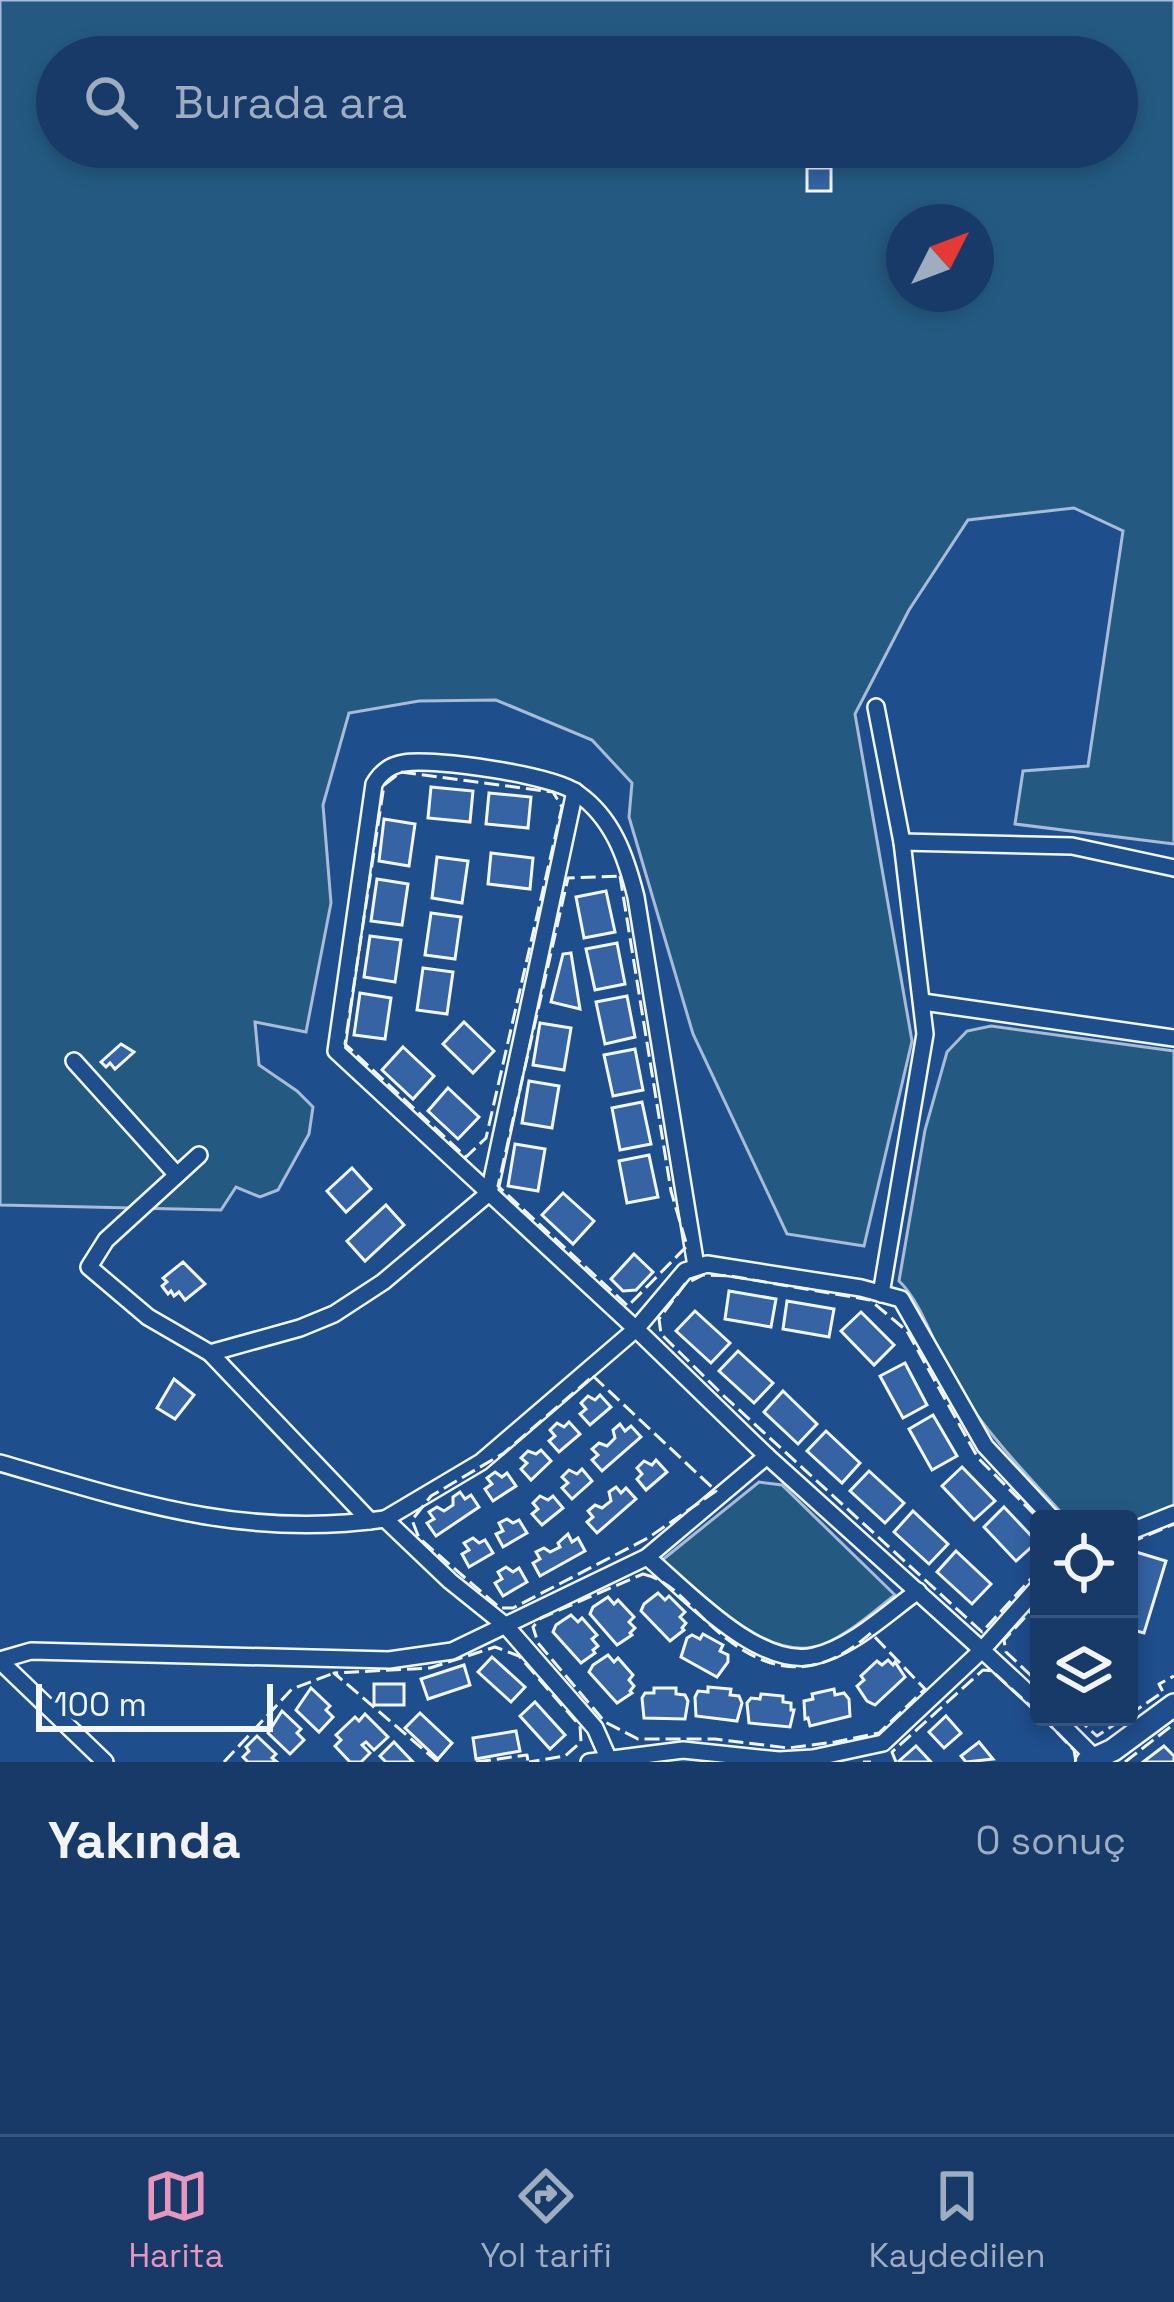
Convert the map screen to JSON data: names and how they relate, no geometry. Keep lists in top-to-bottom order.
{
  "scale_bar": "100 m",
  "north": "top right",
  "page": {
    "search": "Burada ara",
    "scale": "100 m",
    "heading": ["Yakında", "0 sonuç"],
    "nav": ["Harita", "Yol tarifi", "Kaydedilen"]
  }
}
